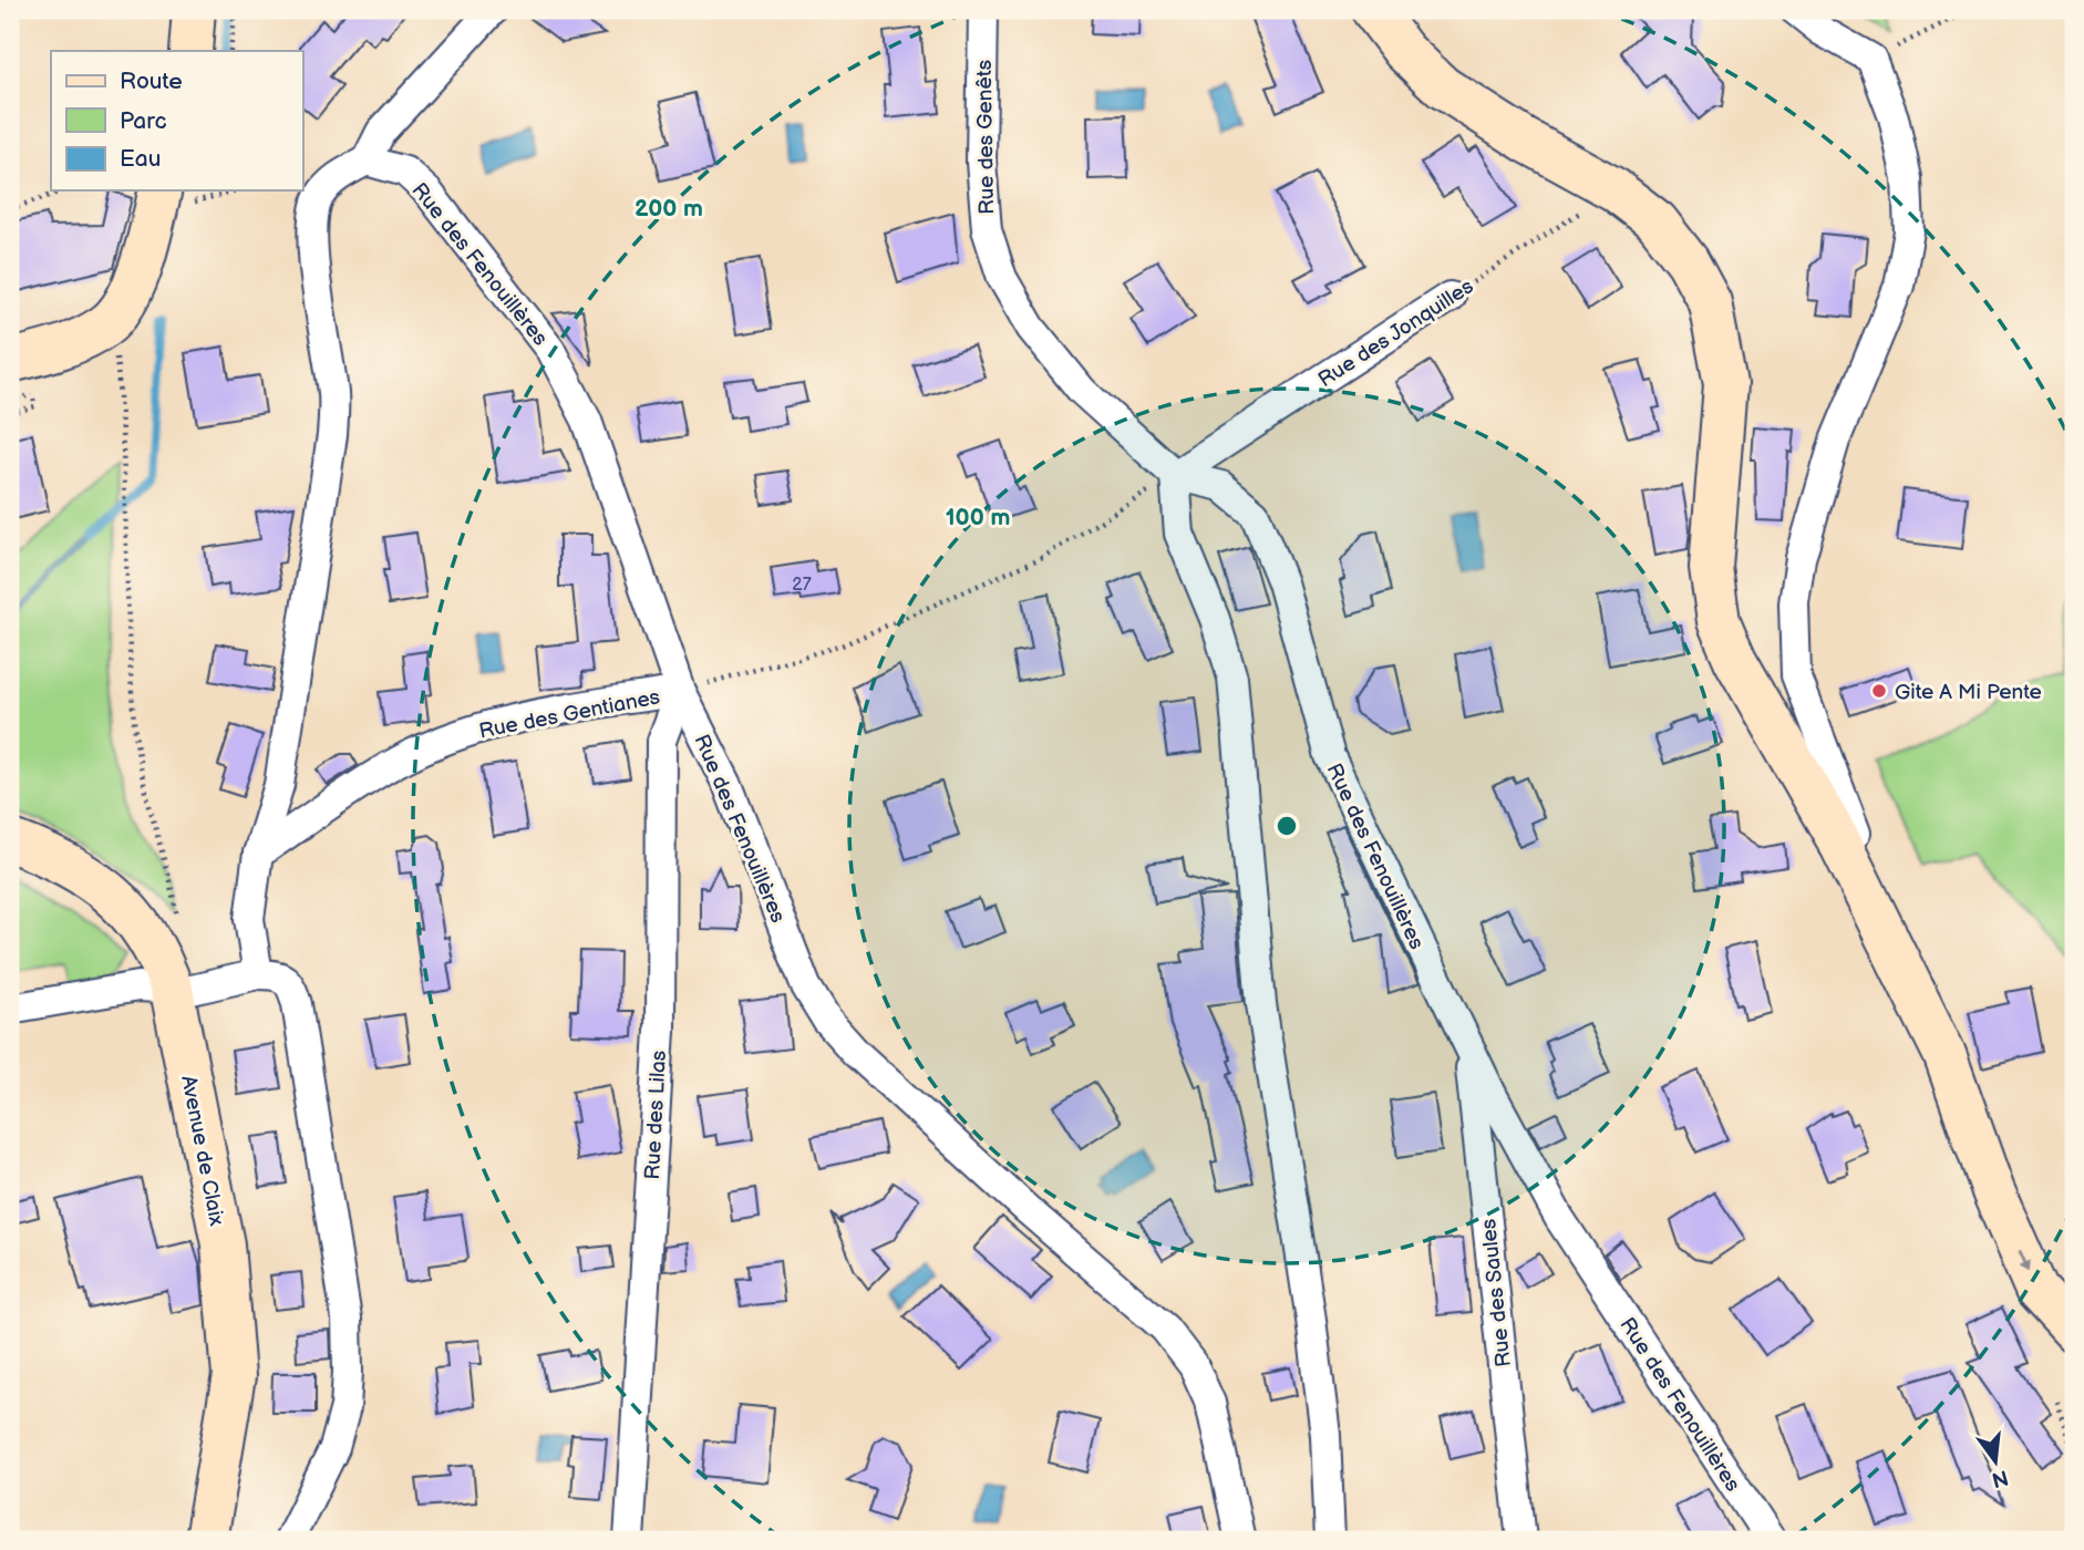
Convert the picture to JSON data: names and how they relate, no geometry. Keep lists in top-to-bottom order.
{
  "streets": {
    "street": [
      "Rue des Genêts",
      "Rue des Fenouillères",
      "Rue des Jonquilles",
      "Rue des Gentianes",
      "Rue des Lilas",
      "Avenue de Claix",
      "Rue des Saules"
    ]
  },
  "crossings": [
    ["Rue des Genêts", "Rue des Fenouillères"],
    ["Rue des Genêts", "Rue des Jonquilles"],
    ["Rue des Fenouillères", "Rue des Jonquilles"],
    ["Rue des Fenouillères", "Rue des Gentianes"],
    ["Rue des Fenouillères", "Rue des Lilas"],
    ["Rue des Fenouillères", "Rue des Saules"],
    ["Rue des Gentianes", "Rue des Lilas"]
  ],
  "places": ["Gite A Mi Pente"],
  "house_numbers": ["27"],
  "legend": ["Route", "Parc", "Eau"],
  "north": "bottom",
  "rings": ["200 m", "100 m"]
}
